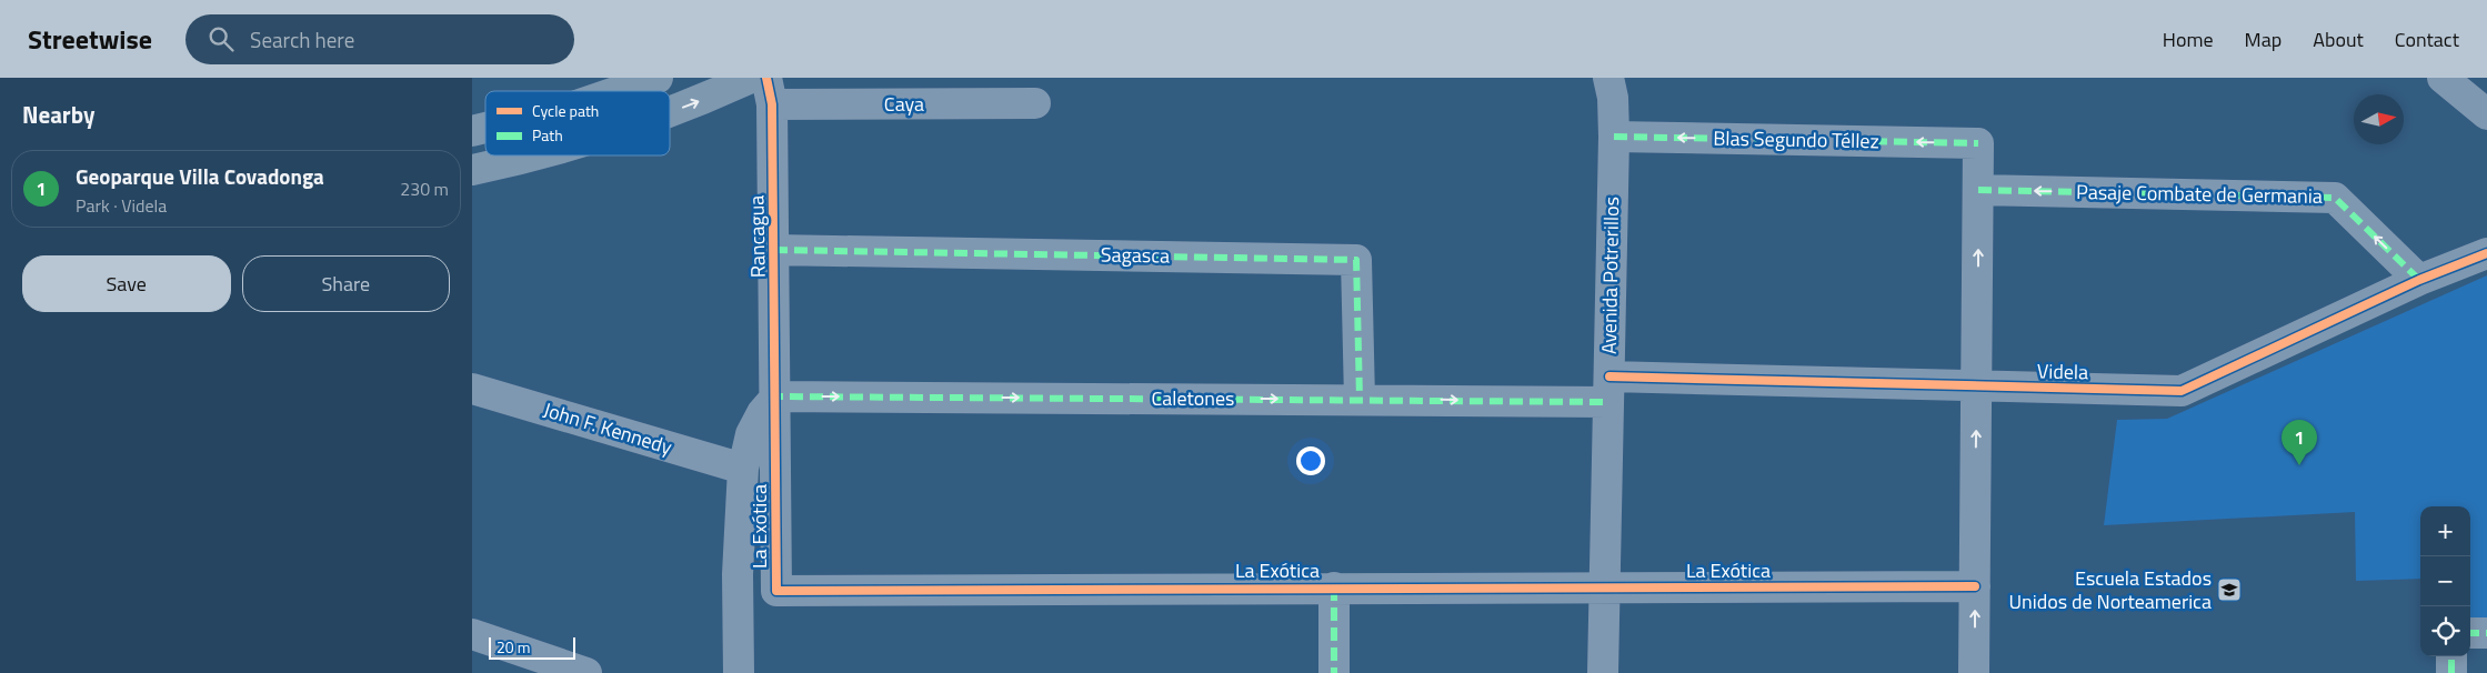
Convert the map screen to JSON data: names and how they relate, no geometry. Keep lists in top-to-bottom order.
{
  "streets": {
    "street": [
      "Caya",
      "Blas Segundo Téllez",
      "Pasaje Combate de Germania",
      "Rancagua",
      "Sagasca",
      "Avenida Potrerillos",
      "Videla",
      "Caletones",
      "John F. Kennedy",
      "La Exótica"
    ]
  },
  "crossings": [
    ["Caya", "Rancagua"],
    ["Blas Segundo Téllez", "Pasaje Combate de Germania"],
    ["Blas Segundo Téllez", "Avenida Potrerillos"],
    ["Pasaje Combate de Germania", "Videla"],
    ["Rancagua", "Sagasca"],
    ["Rancagua", "Caletones"],
    ["Rancagua", "La Exótica"],
    ["Sagasca", "Caletones"],
    ["Avenida Potrerillos", "Videla"],
    ["Avenida Potrerillos", "Caletones"],
    ["Avenida Potrerillos", "La Exótica"],
    ["Videla", "Caletones"],
    ["Caletones", "La Exótica"]
  ],
  "one_way": ["Blas Segundo Téllez", "Pasaje Combate de Germania", "Caletones"],
  "places": {
    "school or university": ["Escuela Estados Unidos de Norteamerica"]
  },
  "legend": ["Cycle path", "Path"],
  "scale_bar": "20 m",
  "north": "right",
  "page": {
    "header": "Streetwise",
    "search": "Search here",
    "nav": [
      "Home",
      "Map",
      "About",
      "Contact"
    ],
    "heading": "Nearby",
    "list": [
      {
        "mark": "1",
        "name": "Geoparque Villa Covadonga",
        "note": "Park · Videla",
        "value": "230 m"
      }
    ],
    "buttons": ["Save", "Share"],
    "pins": "1",
    "map_buttons": ["+", "−"],
    "scale": "20 m"
  }
}
